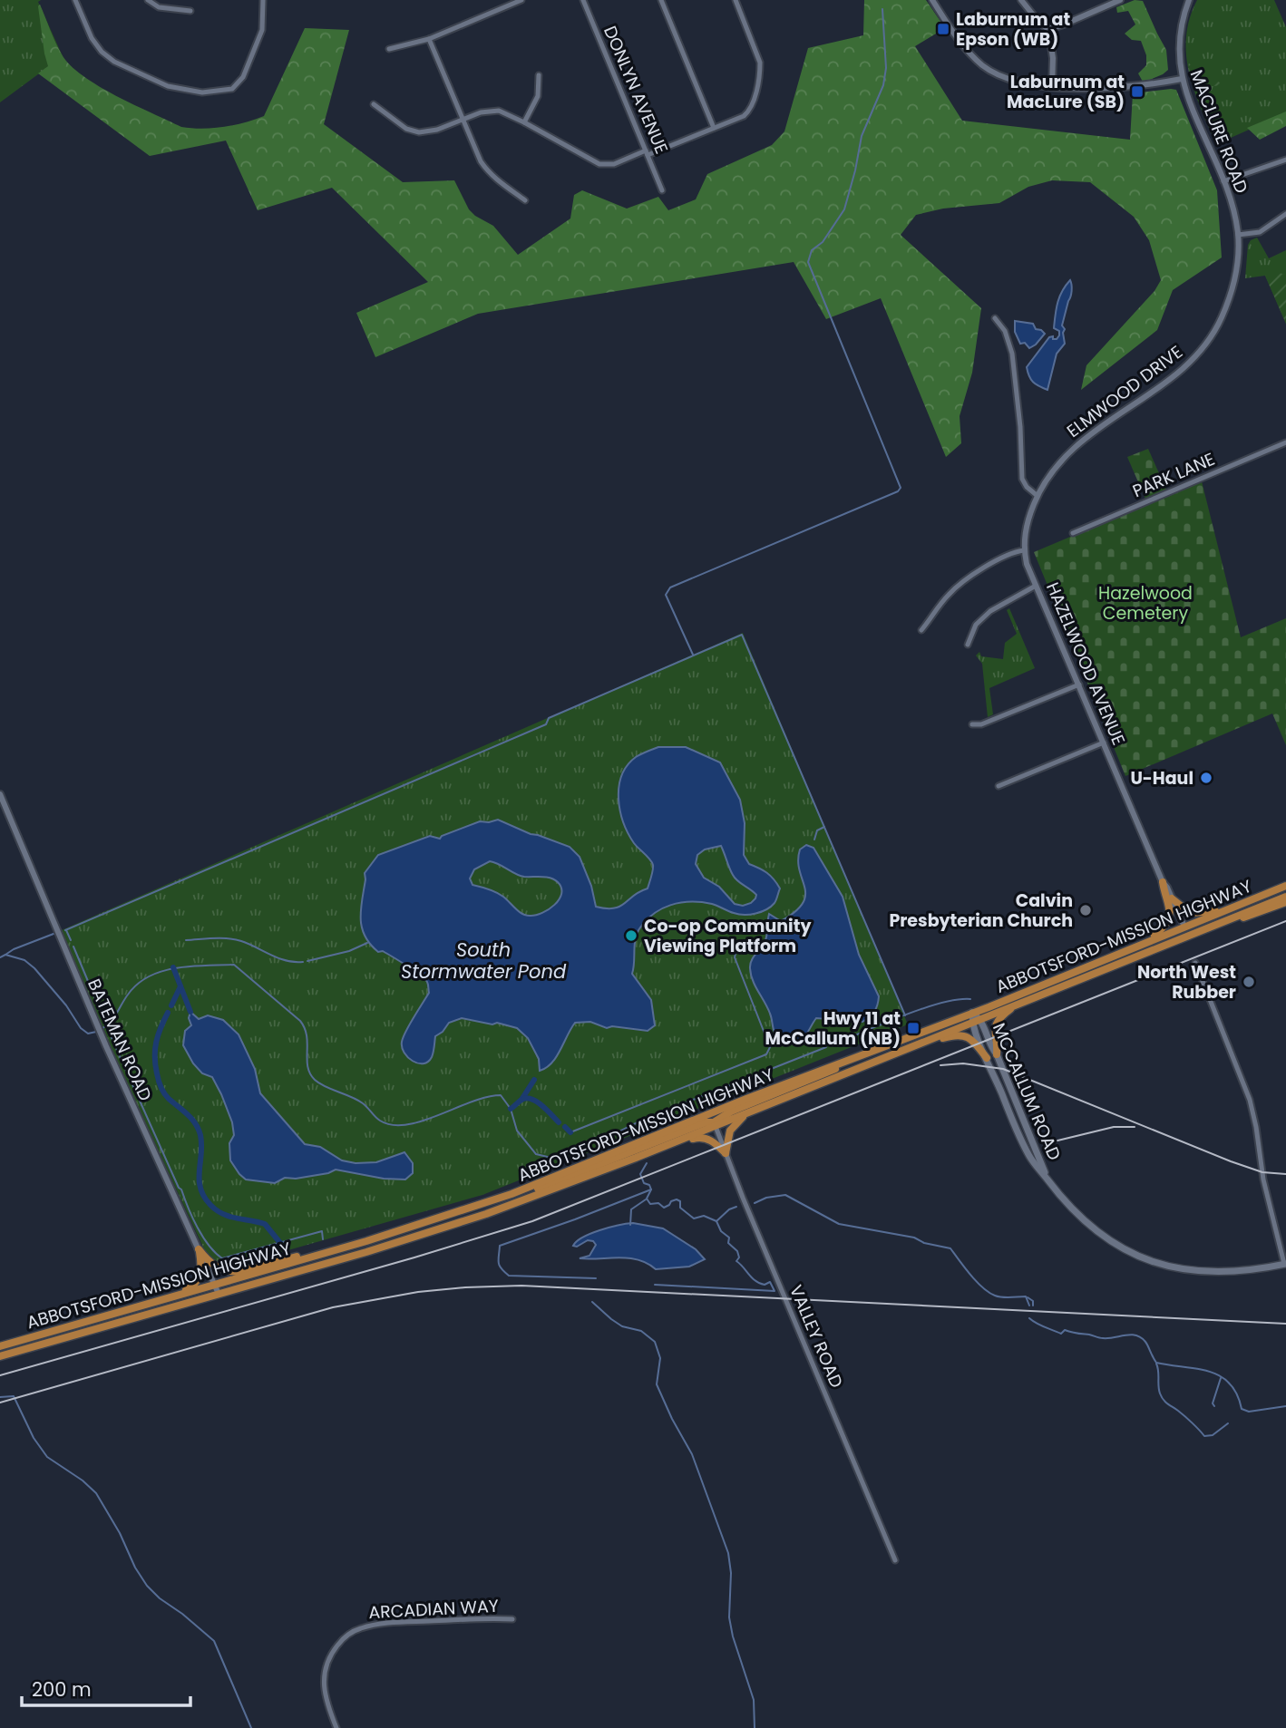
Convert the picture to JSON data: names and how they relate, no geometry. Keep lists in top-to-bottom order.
{
  "streets": {
    "highway": ["ABBOTSFORD-MISSION HIGHWAY"],
    "main road": ["MCCALLUM ROAD"],
    "street": [
      "DONLYN AVENUE",
      "MACLURE ROAD",
      "ELMWOOD DRIVE",
      "PARK LANE",
      "HAZELWOOD AVENUE",
      "BATEMAN ROAD",
      "VALLEY ROAD",
      "ARCADIAN WAY"
    ]
  },
  "crossings": [
    ["MACLURE ROAD", "ELMWOOD DRIVE"],
    ["ELMWOOD DRIVE", "HAZELWOOD AVENUE"],
    ["HAZELWOOD AVENUE", "ABBOTSFORD-MISSION HIGHWAY"],
    ["ABBOTSFORD-MISSION HIGHWAY", "BATEMAN ROAD"],
    ["ABBOTSFORD-MISSION HIGHWAY", "MCCALLUM ROAD"],
    ["ABBOTSFORD-MISSION HIGHWAY", "VALLEY ROAD"]
  ],
  "water": ["South Stormwater Pond"],
  "parks": ["Hazelwood Cemetery"],
  "places": {
    "transit": ["Laburnum at Epson (WB)", "Laburnum at MacLure (SB)", "Hwy 11 at McCallum (NB)"],
    "other": [
      "U-Haul",
      "Calvin Presbyterian Church",
      "Co-op Community Viewing Platform",
      "North West Rubber"
    ]
  },
  "scale_bar": "200 m"
}
